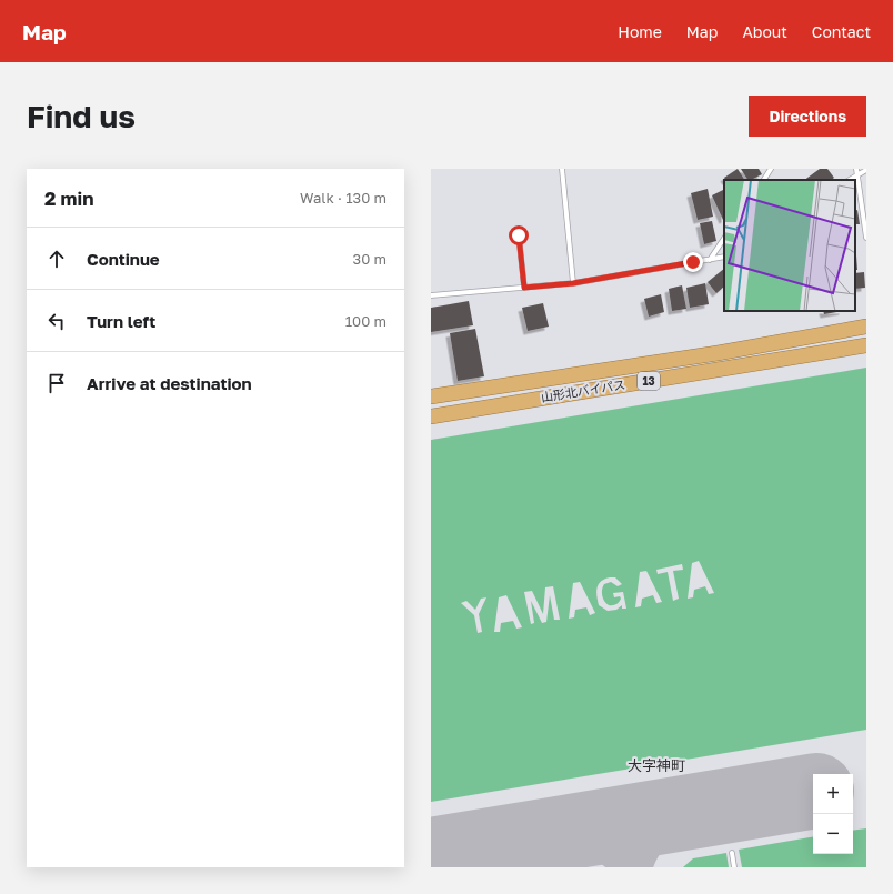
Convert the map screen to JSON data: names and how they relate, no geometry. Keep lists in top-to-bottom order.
{
  "streets": {
    "highway": ["13", "山形北バイパス"]
  },
  "districts": ["大字神町"],
  "page": {
    "header": "Map",
    "nav": [
      "Home",
      "Map",
      "About",
      "Contact"
    ],
    "buttons": "Directions",
    "title": "Find us",
    "heading": ["2 min", "Walk · 130 m"],
    "list": [
      ["Continue", "30 m"],
      ["Turn left", "100 m"],
      "Arrive at destination"
    ],
    "map_buttons": ["+", "−"]
  }
}
